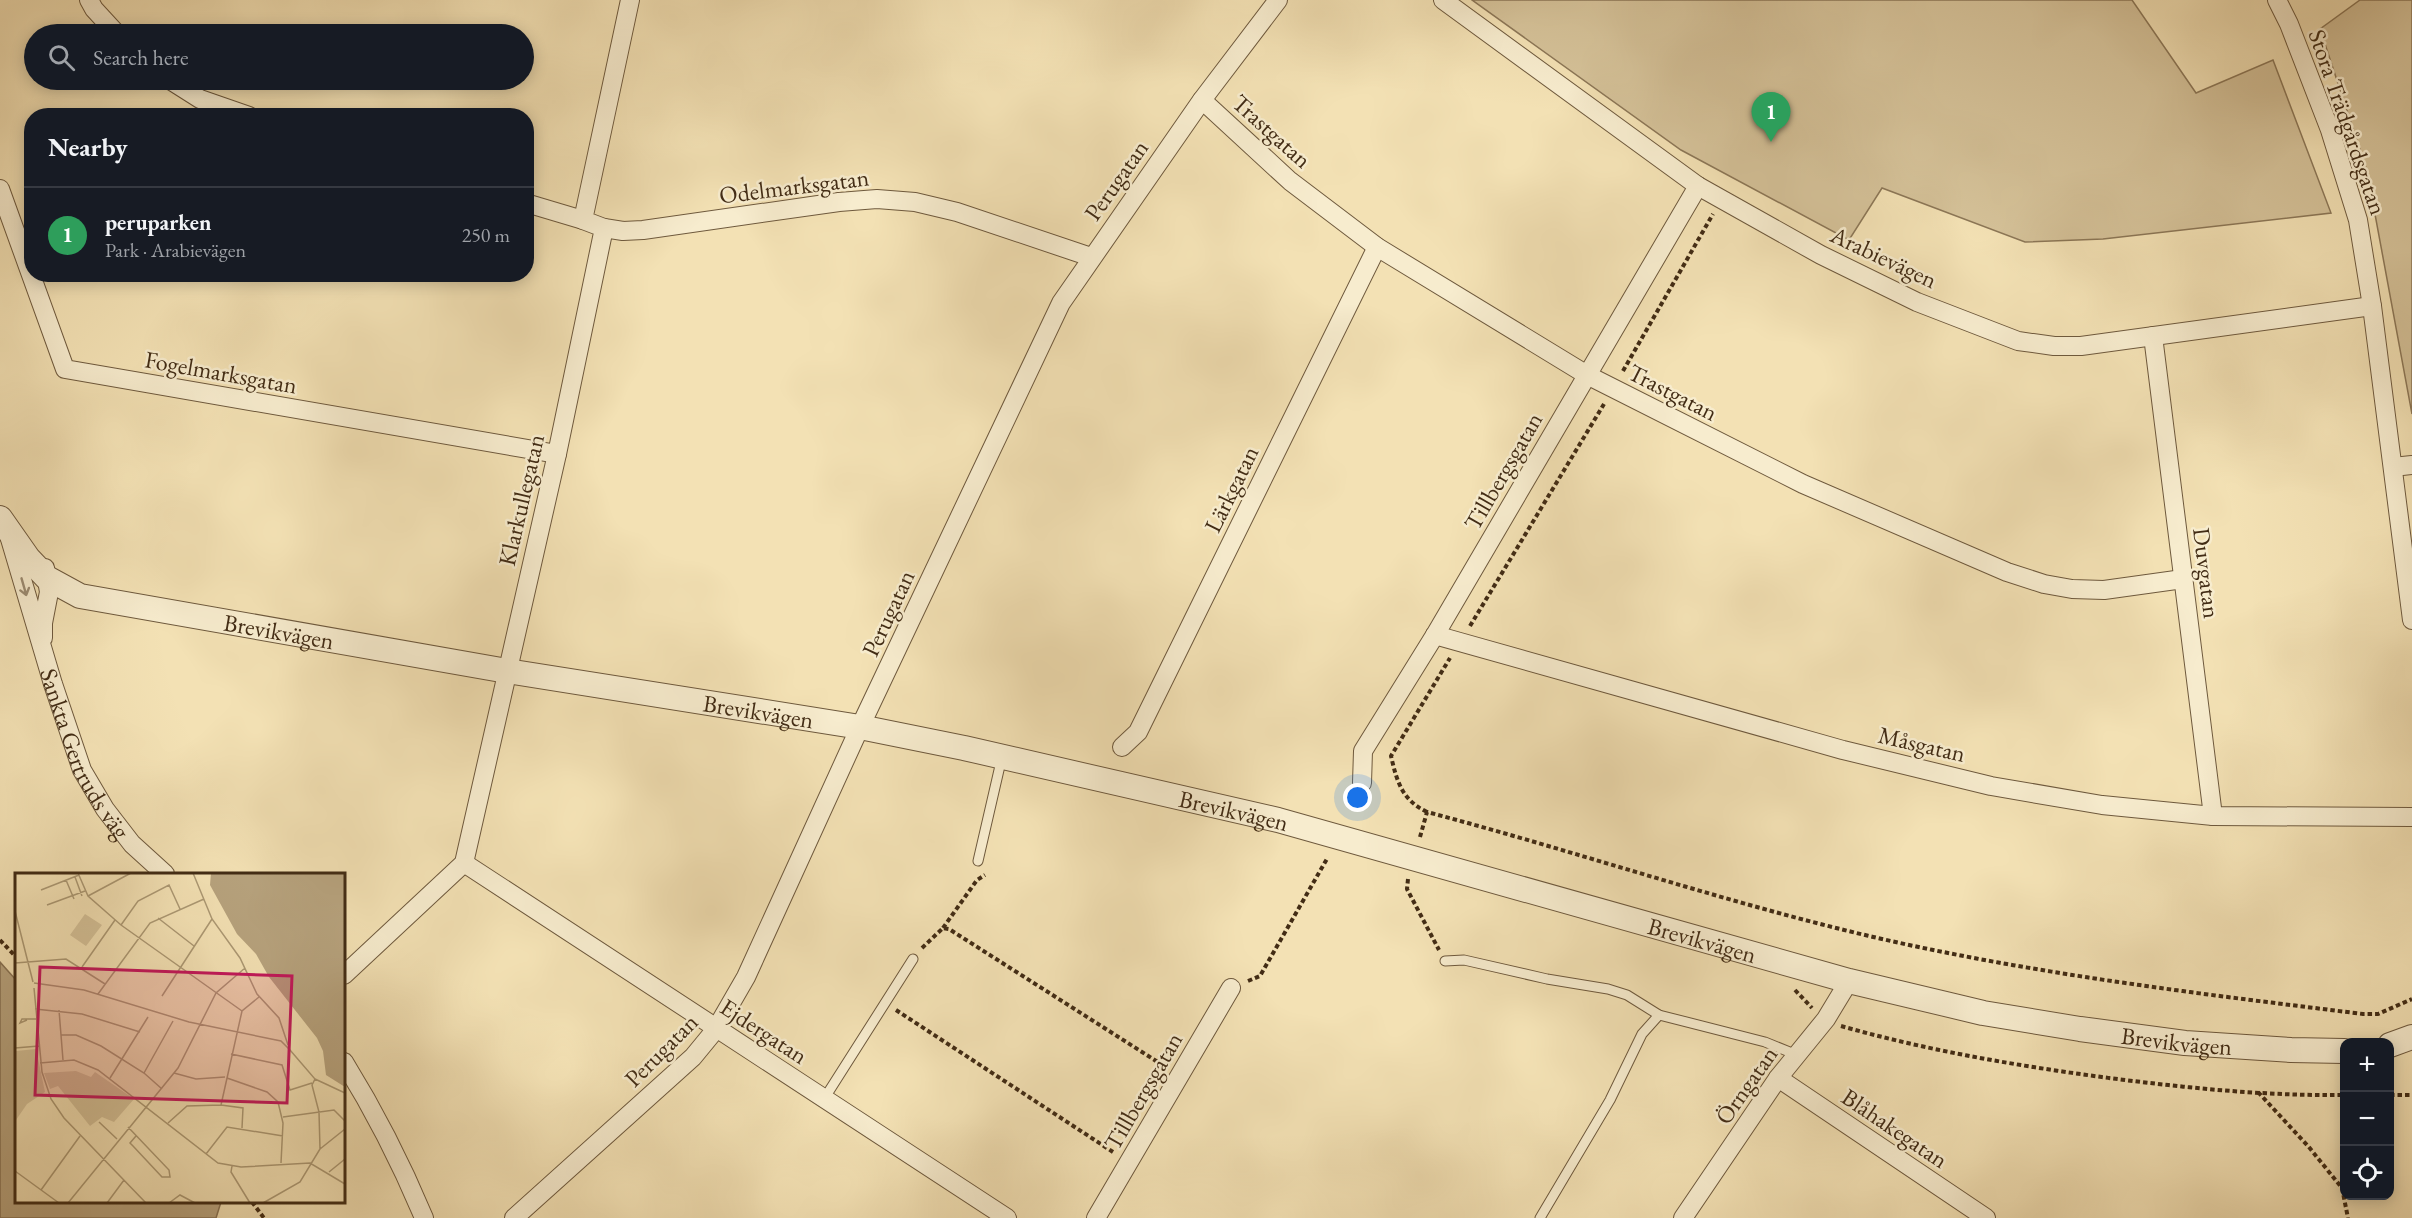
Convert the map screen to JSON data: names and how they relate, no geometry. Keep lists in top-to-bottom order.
{
  "streets": {
    "street": [
      "Stora Trädgårdsgatan",
      "Trastgatan",
      "Perugatan",
      "Odelmarksgatan",
      "Arabievägen",
      "Fogelmarksgatan",
      "Tillbergsgatan",
      "Lärkgatan",
      "Klarkullegatan",
      "Duvgatan",
      "Brevikvägen",
      "Måsgatan",
      "Sankta Gertruds väg",
      "Ejdergatan",
      "Örngatan",
      "Blåhakegatan"
    ]
  },
  "crossings": [
    ["Stora Trädgårdsgatan", "Arabievägen"],
    ["Trastgatan", "Perugatan"],
    ["Trastgatan", "Tillbergsgatan"],
    ["Trastgatan", "Lärkgatan"],
    ["Trastgatan", "Duvgatan"],
    ["Perugatan", "Odelmarksgatan"],
    ["Perugatan", "Brevikvägen"],
    ["Perugatan", "Ejdergatan"],
    ["Odelmarksgatan", "Klarkullegatan"],
    ["Arabievägen", "Tillbergsgatan"],
    ["Arabievägen", "Duvgatan"],
    ["Fogelmarksgatan", "Klarkullegatan"],
    ["Tillbergsgatan", "Måsgatan"],
    ["Klarkullegatan", "Brevikvägen"],
    ["Klarkullegatan", "Ejdergatan"],
    ["Duvgatan", "Måsgatan"],
    ["Brevikvägen", "Sankta Gertruds väg"],
    ["Brevikvägen", "Örngatan"],
    ["Örngatan", "Blåhakegatan"]
  ],
  "page": {
    "search": "Search here",
    "pins": "1",
    "heading": "Nearby",
    "list": [
      {
        "mark": "1",
        "name": "peruparken",
        "note": "Park · Arabievägen",
        "value": "250 m"
      }
    ],
    "map_buttons": ["+", "−"]
  }
}
